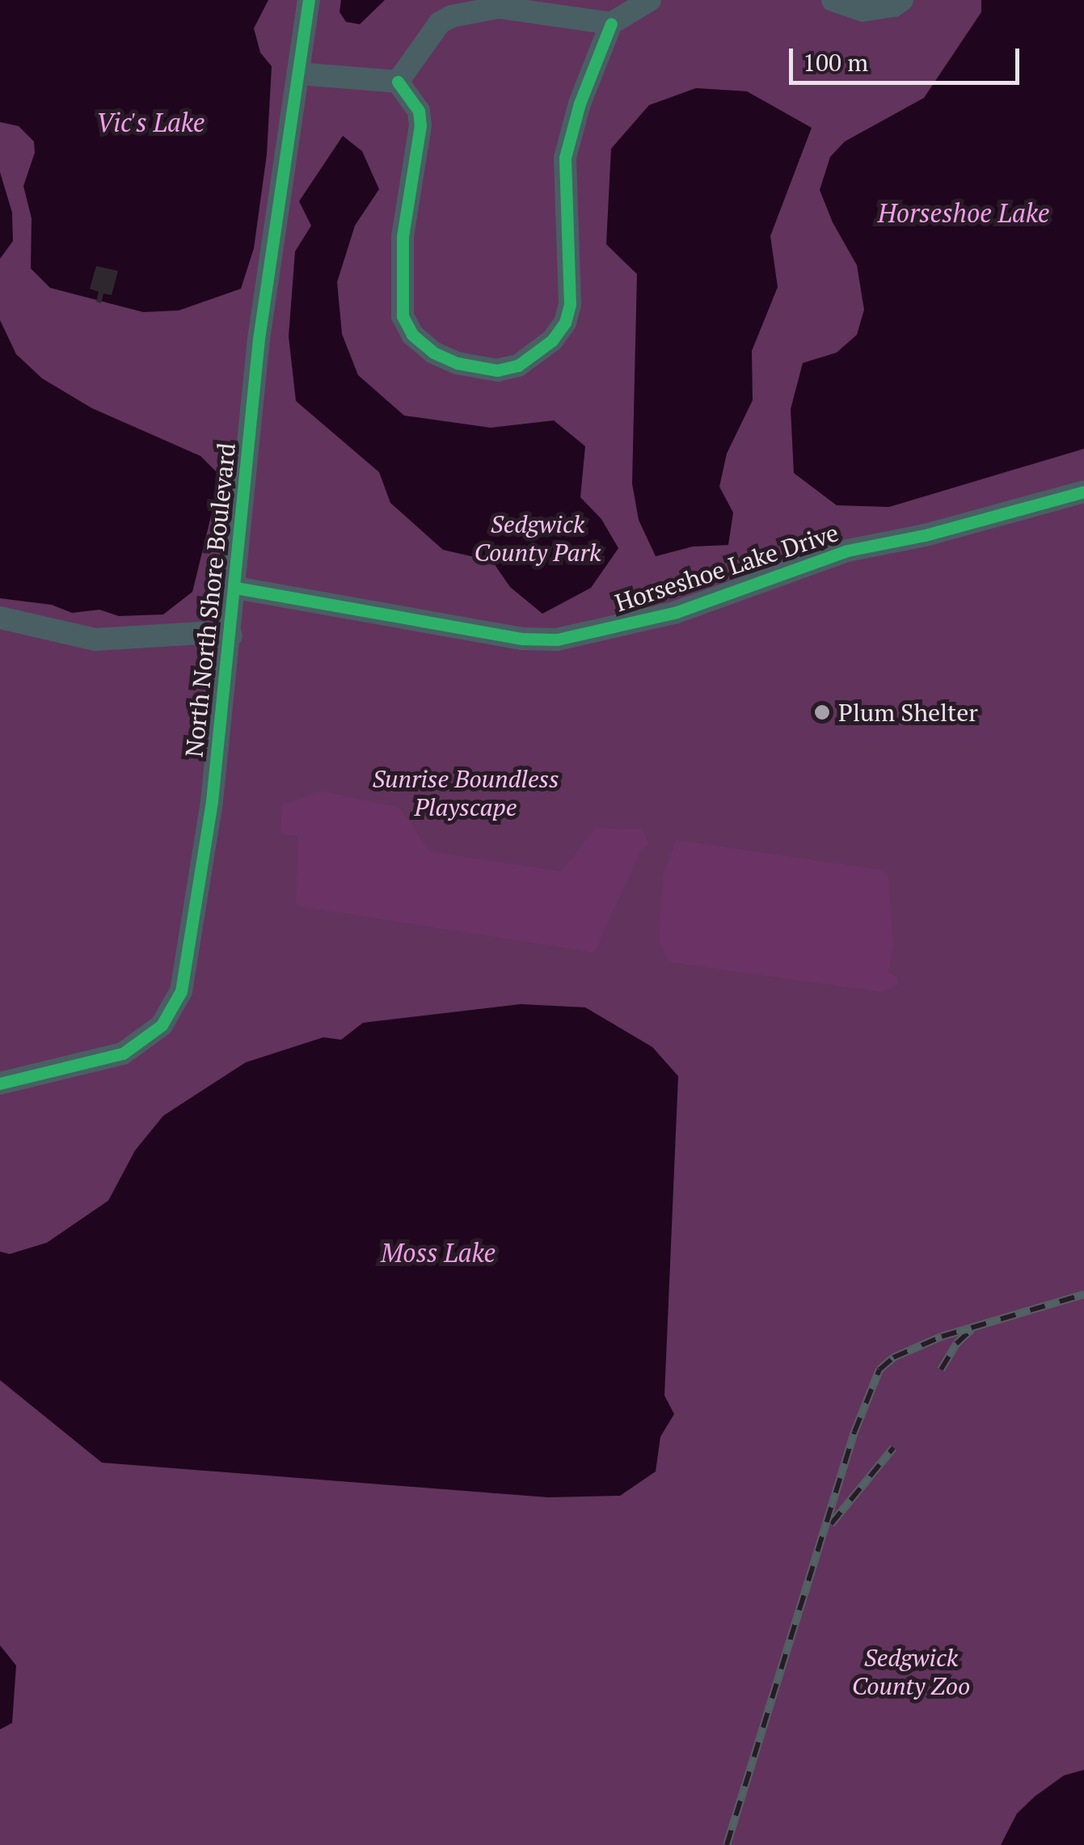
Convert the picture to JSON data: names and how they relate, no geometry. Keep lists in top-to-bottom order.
{
  "streets": {
    "street": ["Horseshoe Lake Drive", "North North Shore Boulevard"]
  },
  "crossings": [
    ["Horseshoe Lake Drive", "North North Shore Boulevard"]
  ],
  "water": ["Vic's Lake", "Horseshoe Lake", "Moss Lake"],
  "parks": ["Sedgwick County Park", "Sunrise Boundless Playscape", "Sedgwick County Zoo"],
  "places": ["Plum Shelter"],
  "scale_bar": "100 m"
}
